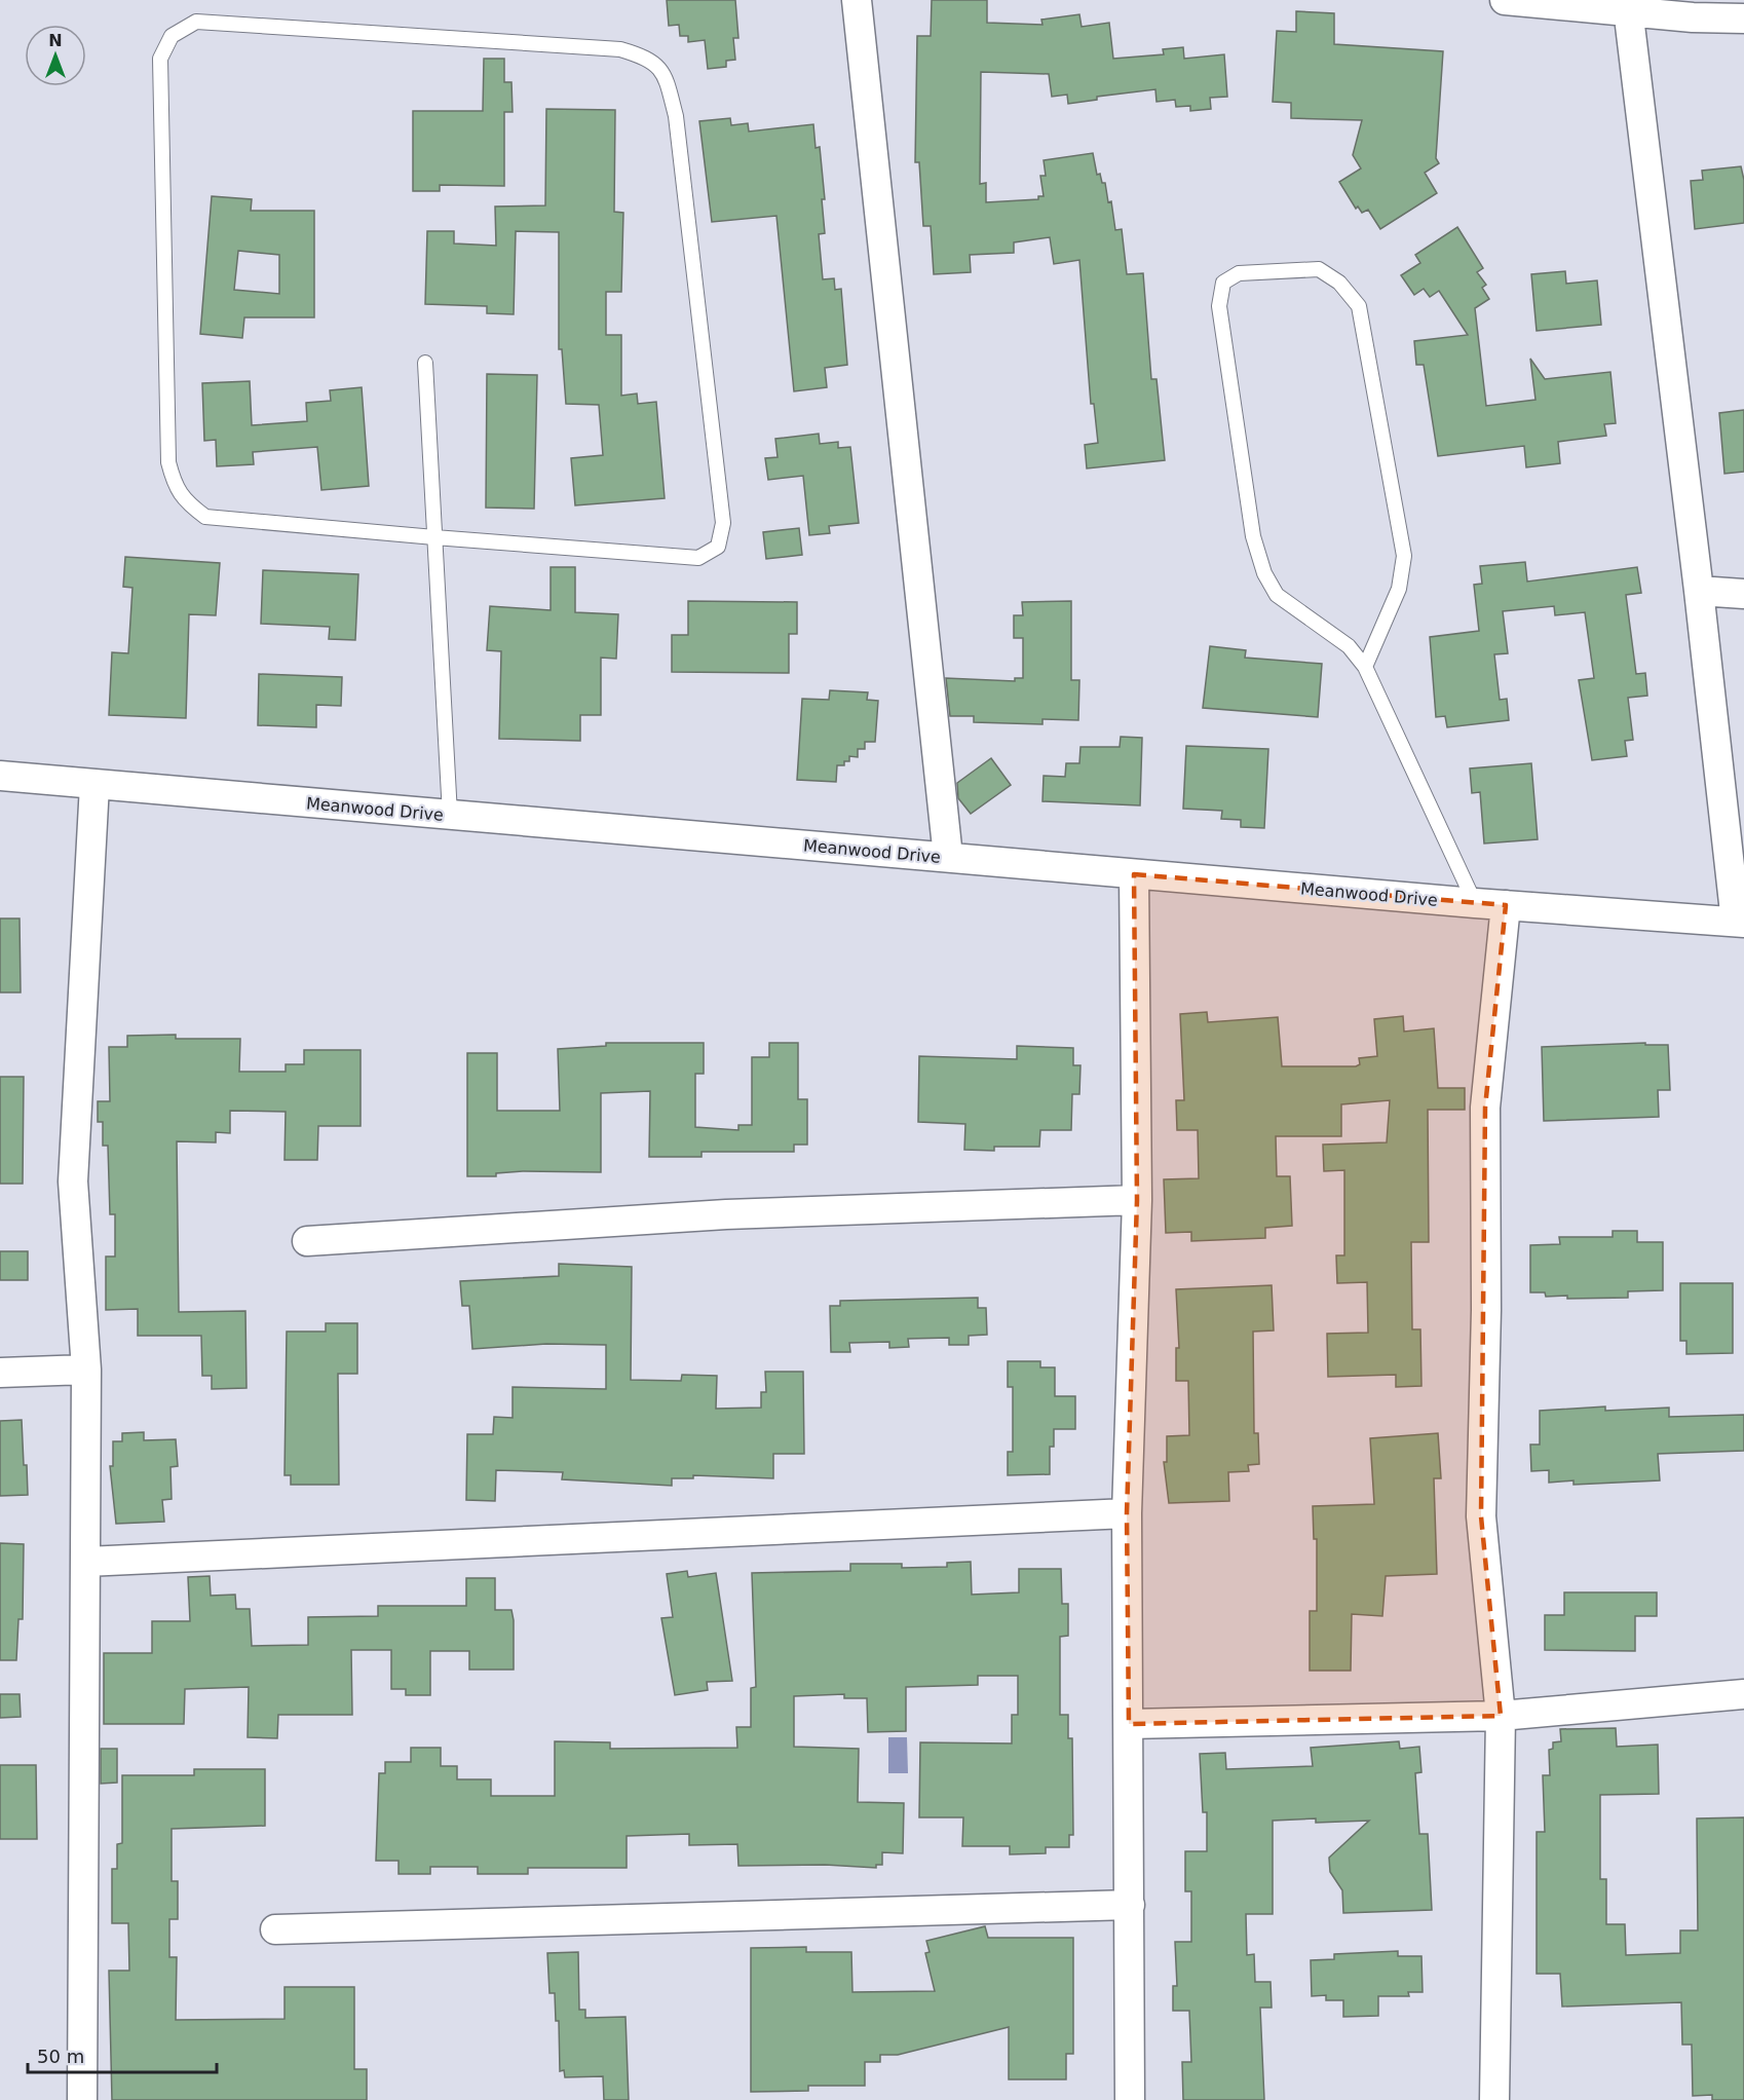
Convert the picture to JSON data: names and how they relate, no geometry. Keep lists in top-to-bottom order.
{
  "streets": {
    "street": ["Meanwood Drive"]
  },
  "scale_bar": "50 m",
  "north": "top"
}
